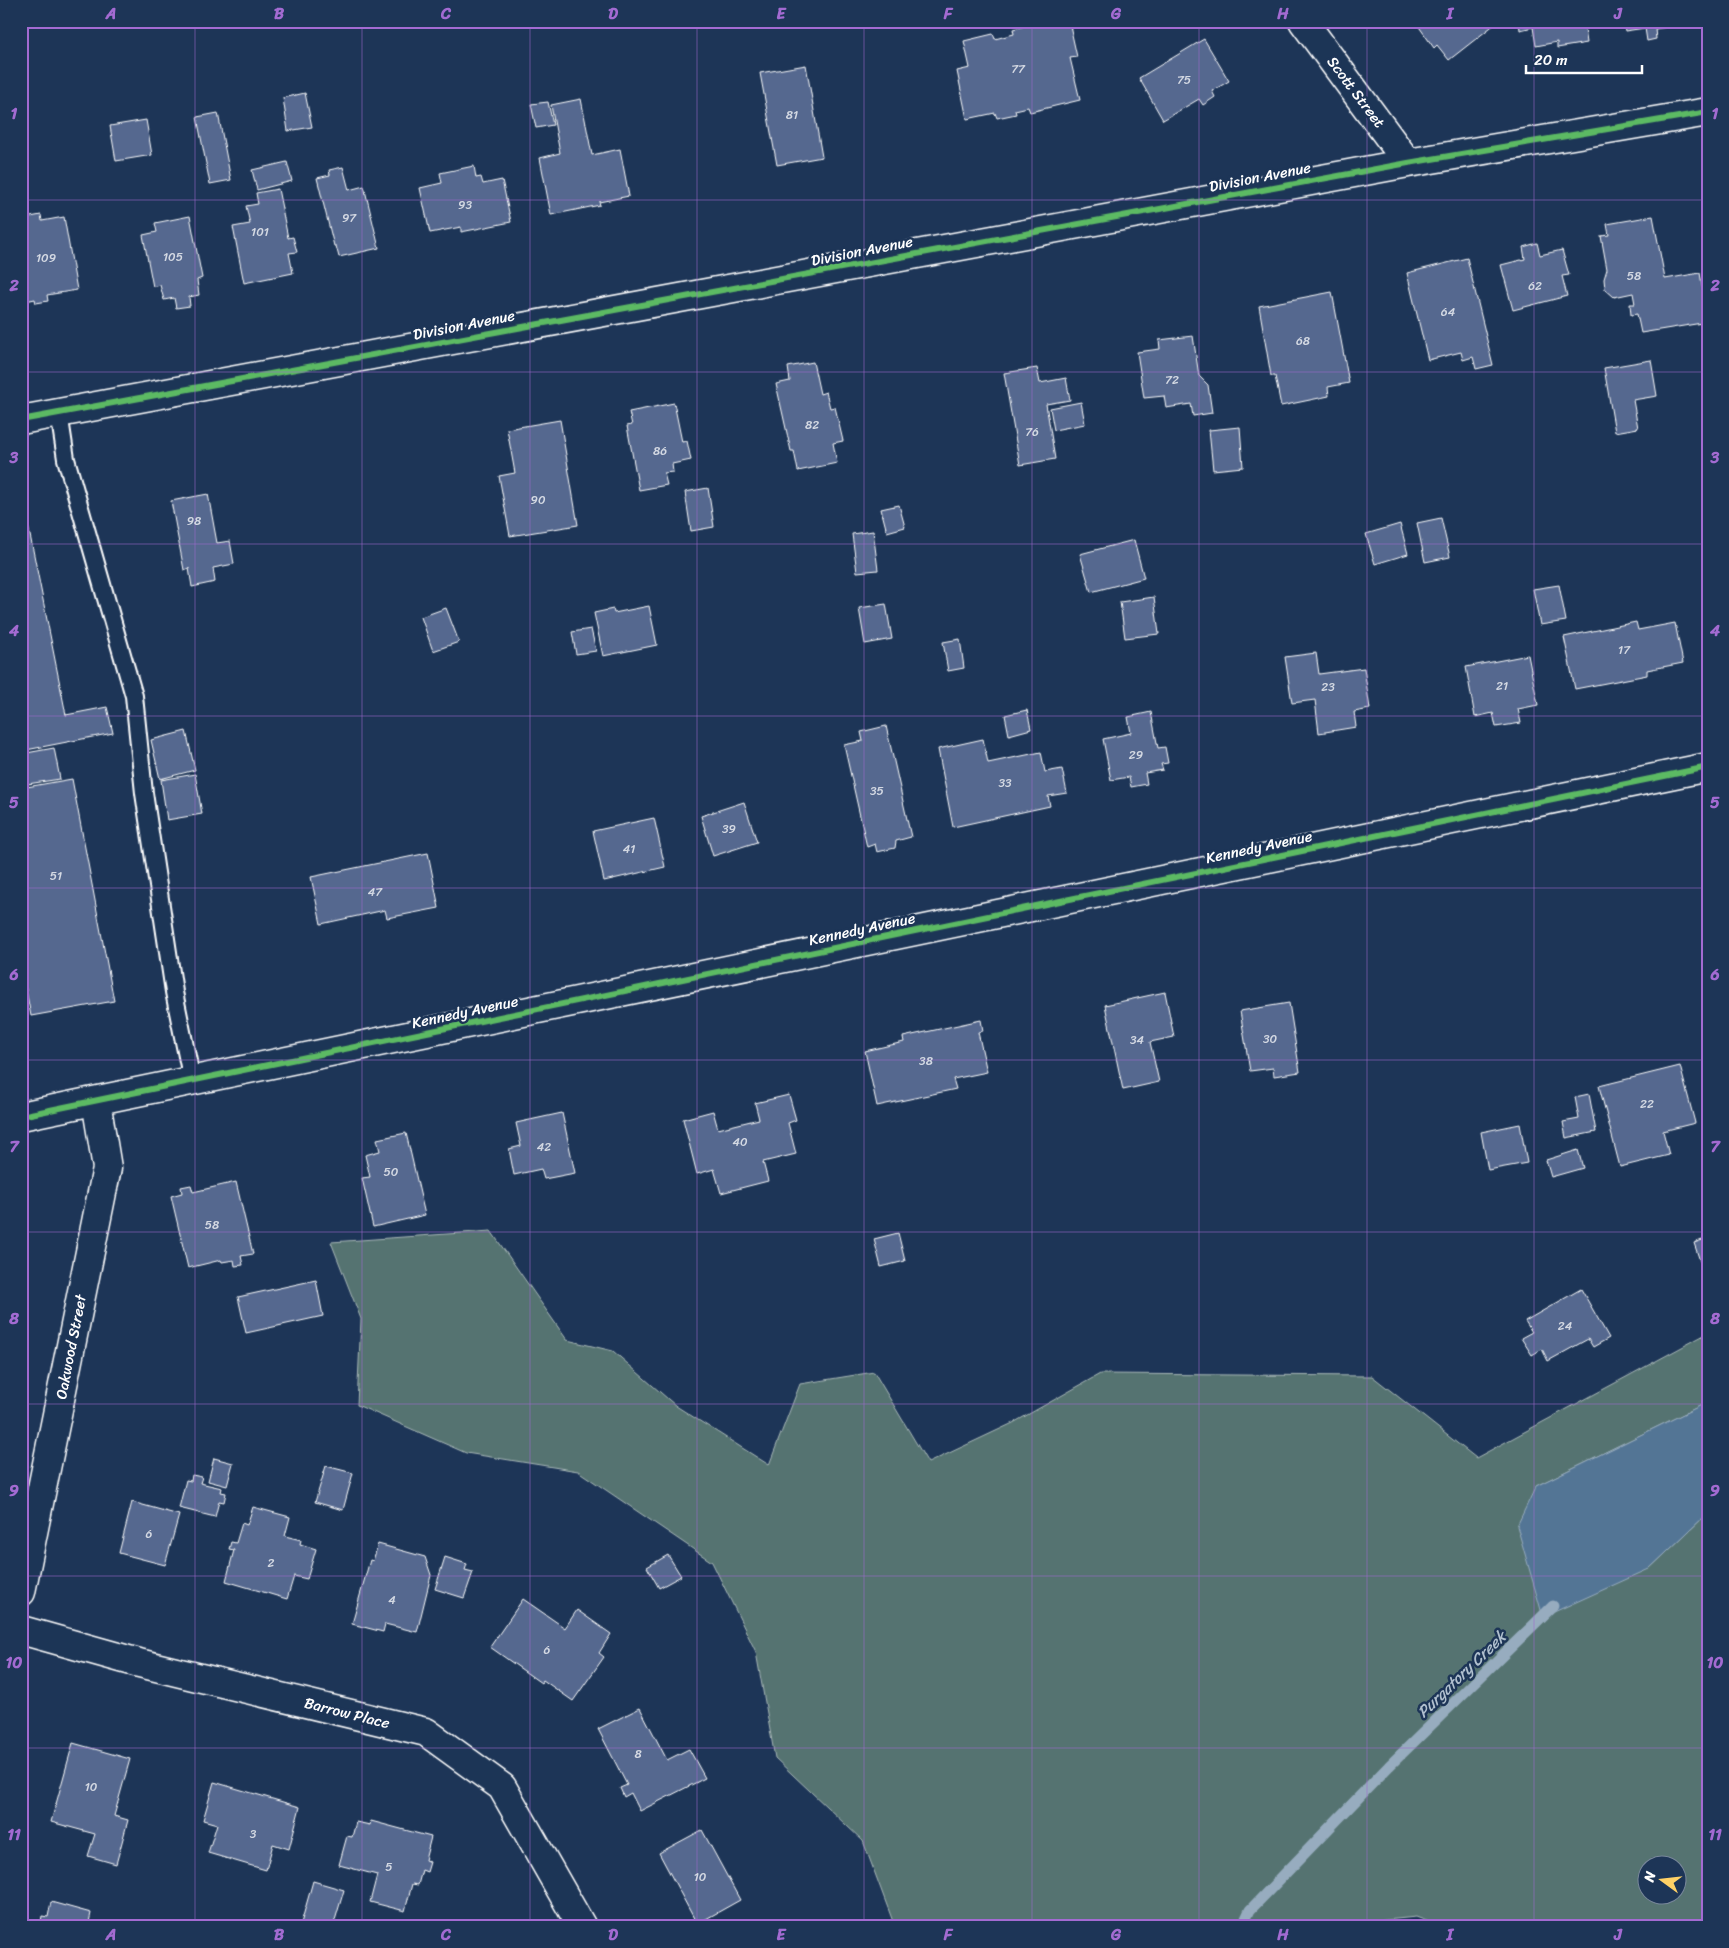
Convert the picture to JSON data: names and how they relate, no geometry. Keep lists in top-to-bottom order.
{
  "streets": {
    "street": [
      "Scott Street",
      "Division Avenue",
      "Kennedy Avenue",
      "Oakwood Street",
      "Barrow Place"
    ]
  },
  "crossings": [
    ["Scott Street", "Division Avenue"],
    ["Kennedy Avenue", "Oakwood Street"]
  ],
  "water": ["Purgatory Creek"],
  "house_numbers": [
    "77",
    "75",
    "81",
    "93",
    "97",
    "101",
    "105",
    "109",
    "58",
    "62",
    "64",
    "68",
    "72",
    "82",
    "76",
    "86",
    "90",
    "98",
    "17",
    "21",
    "23",
    "29",
    "33",
    "35",
    "39",
    "41",
    "51",
    "47",
    "30",
    "34",
    "38",
    "22",
    "40",
    "42",
    "50",
    "58",
    "24",
    "6",
    "2",
    "4",
    "6",
    "8",
    "10",
    "3",
    "5",
    "10"
  ],
  "scale_bar": "20 m",
  "north": "left",
  "grid": {
    "columns": [
      "A",
      "B",
      "C",
      "D",
      "E",
      "F",
      "G",
      "H",
      "I",
      "J"
    ],
    "rows": [
      "1",
      "2",
      "3",
      "4",
      "5",
      "6",
      "7",
      "8",
      "9",
      "10",
      "11"
    ]
  }
}
